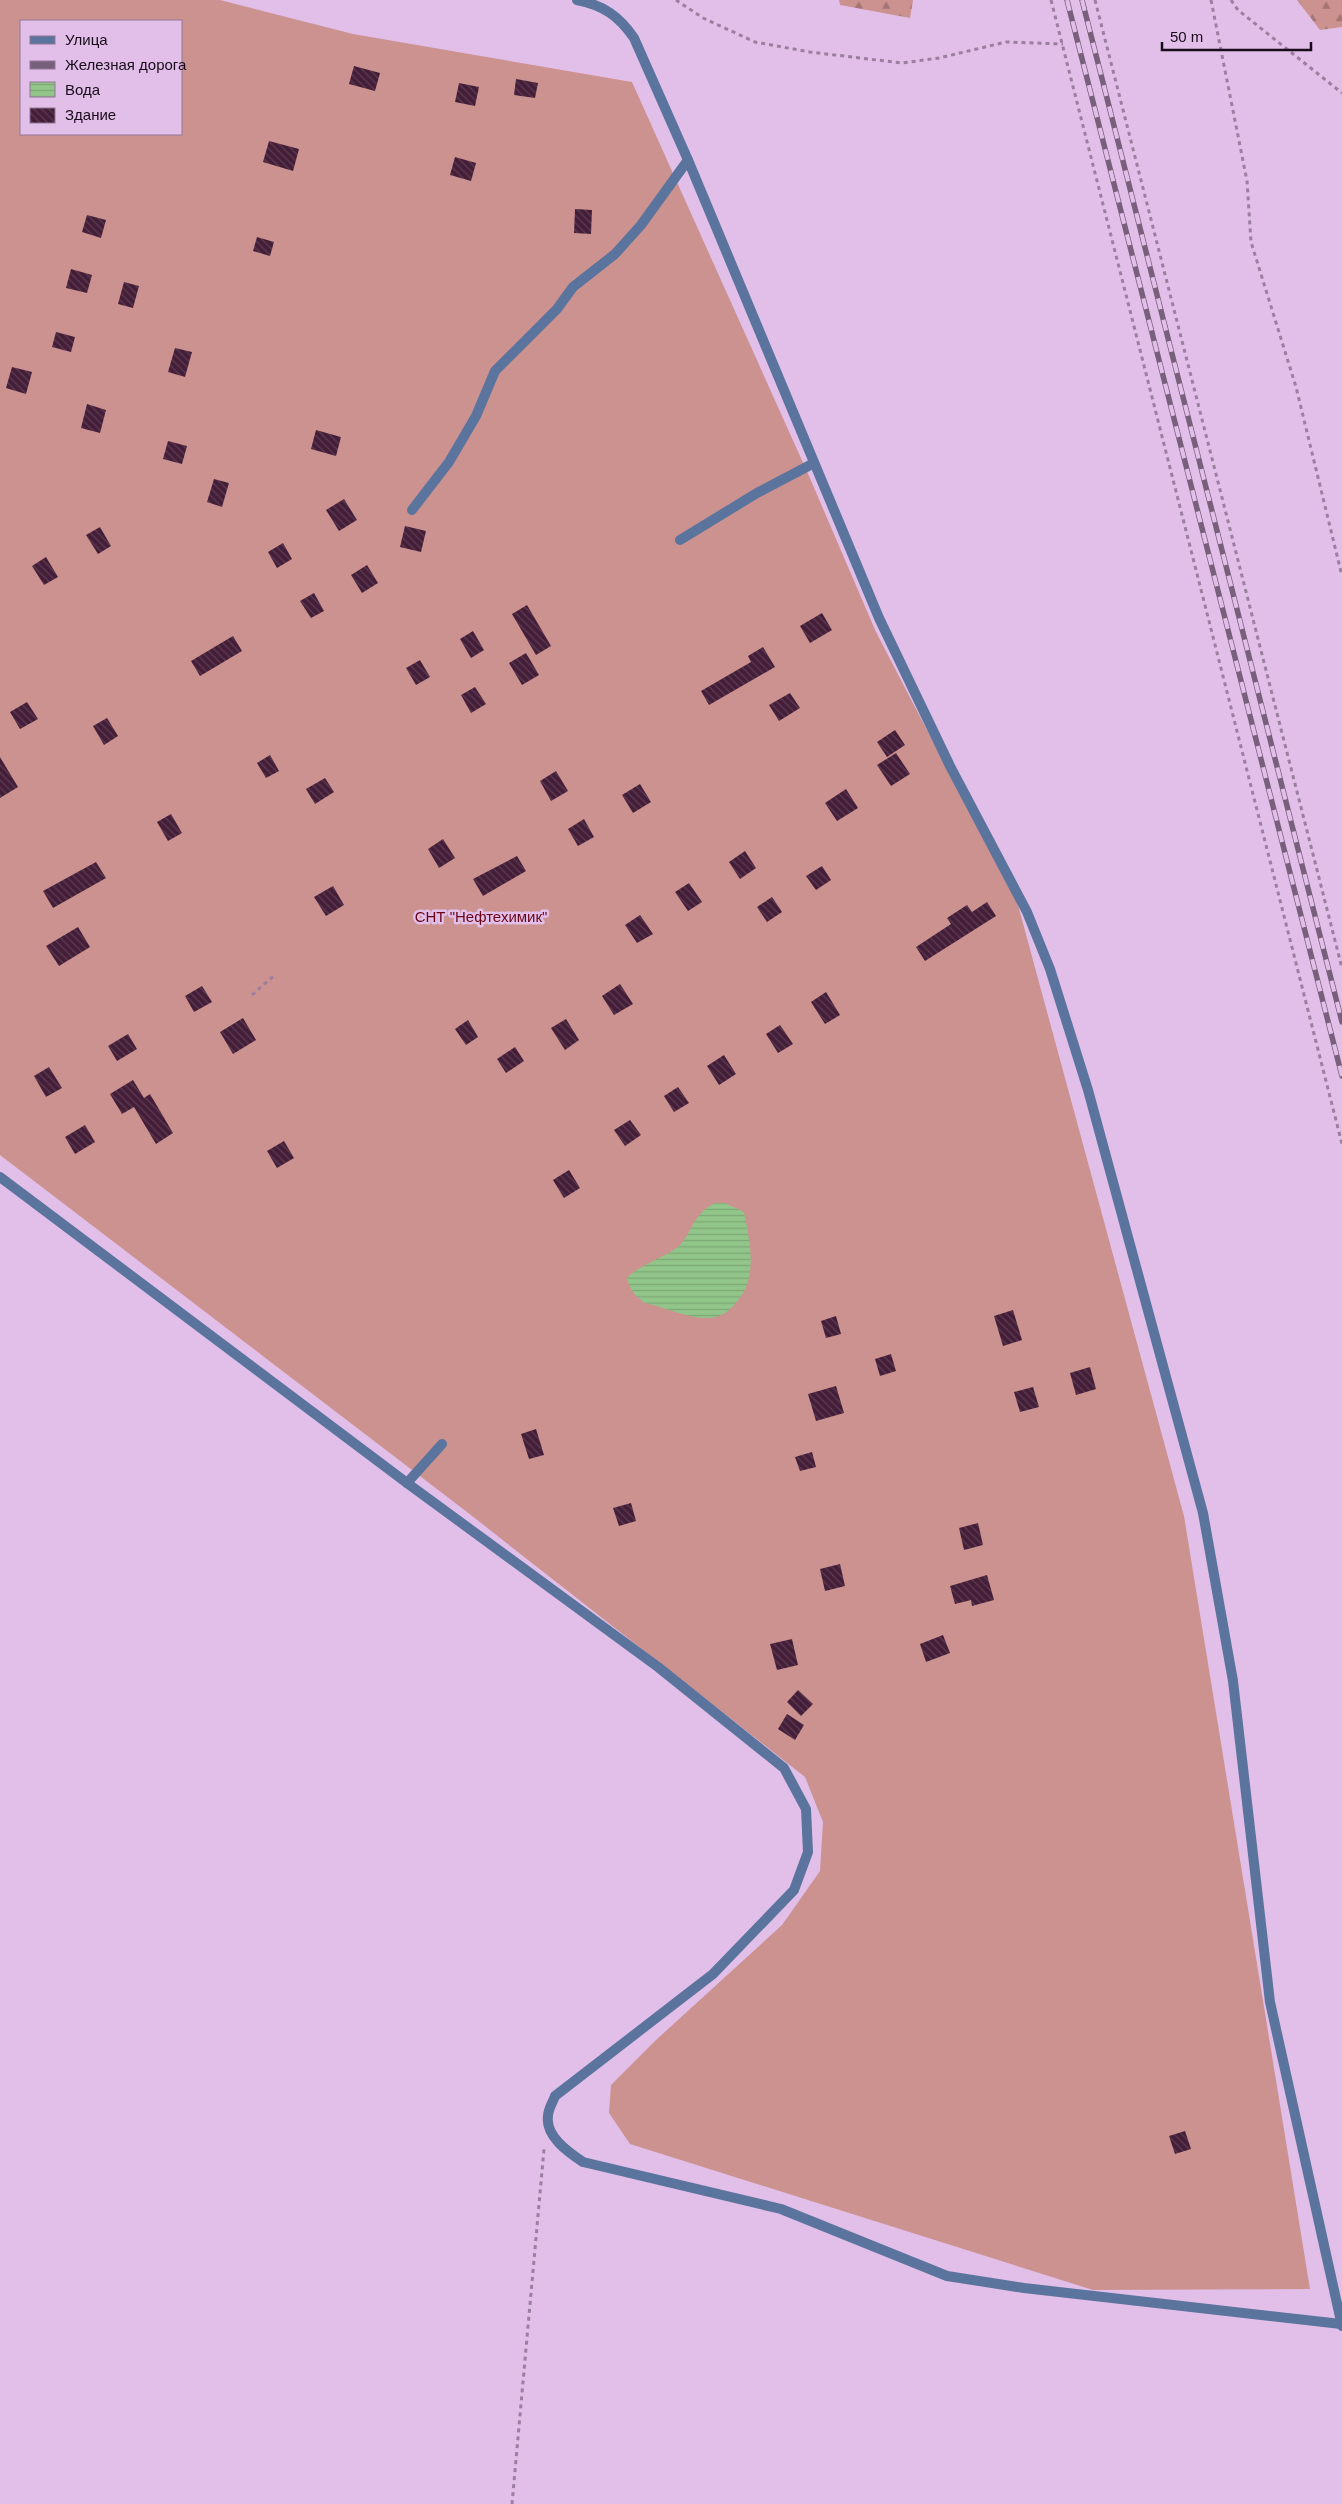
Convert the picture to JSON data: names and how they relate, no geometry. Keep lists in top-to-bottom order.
{
  "parks": ["СНТ \"Нефтехимик\""],
  "legend": [
    "Улица",
    "Железная дорога",
    "Вода",
    "Здание"
  ],
  "scale_bar": "50 m"
}
